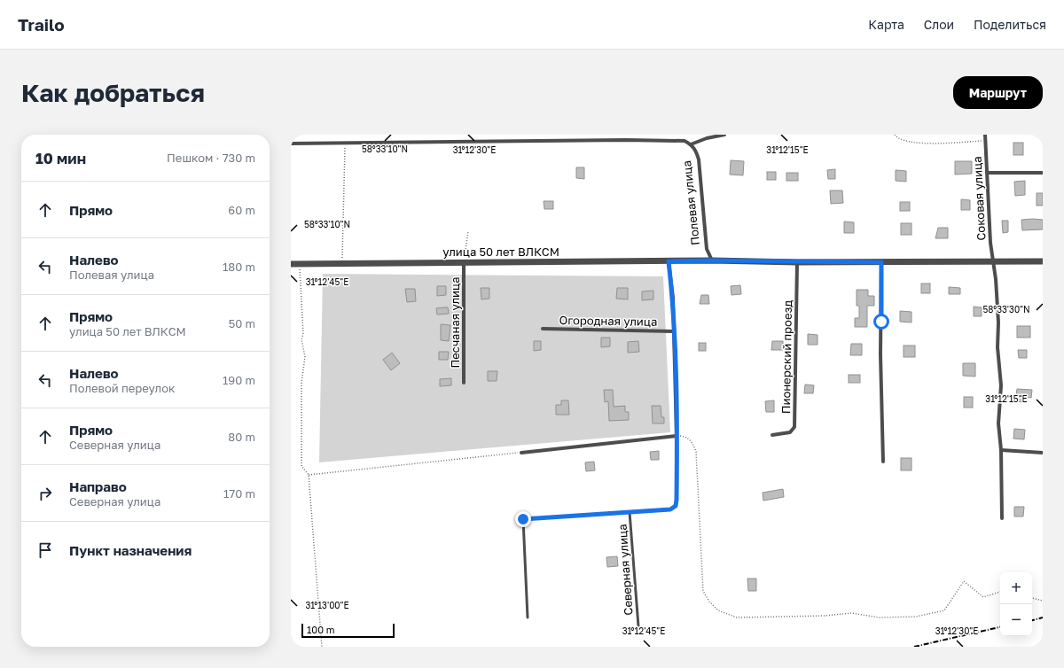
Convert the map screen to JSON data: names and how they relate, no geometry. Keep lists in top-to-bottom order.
{
  "streets": {
    "street": [
      "Соковая улица",
      "Полевая улица",
      "улица 50 лет ВЛКСМ",
      "Огородная улица",
      "Песчаная улица",
      "Пионерский проезд"
    ],
    "lane": ["Северная улица"]
  },
  "crossings": [
    ["Полевая улица", "улица 50 лет ВЛКСМ"],
    ["улица 50 лет ВЛКСМ", "Песчаная улица"]
  ],
  "scale_bar": "100 m",
  "page": {
    "header": "Trailo",
    "nav": ["Карта", "Слои", "Поделиться"],
    "buttons": "Маршрут",
    "title": "Как добраться",
    "heading": ["10 мин", "Пешком · 730 m"],
    "list": [
      ["Прямо", "60 m"],
      ["Налево", "Полевая улица", "180 m"],
      ["Прямо", "улица 50 лет ВЛКСМ", "50 m"],
      ["Налево", "Полевой переулок", "190 m"],
      ["Прямо", "Северная улица", "80 m"],
      ["Направо", "Северная улица", "170 m"],
      "Пункт назначения"
    ],
    "map_buttons": ["+", "−"],
    "scale": "100 m"
  },
  "coordinates": [
    "58°33'10\"N",
    "31°12'30\"E",
    "31°12'15\"E",
    "31°12'45\"E",
    "58°33'30\"N",
    "31°13'00\"E"
  ]
}
